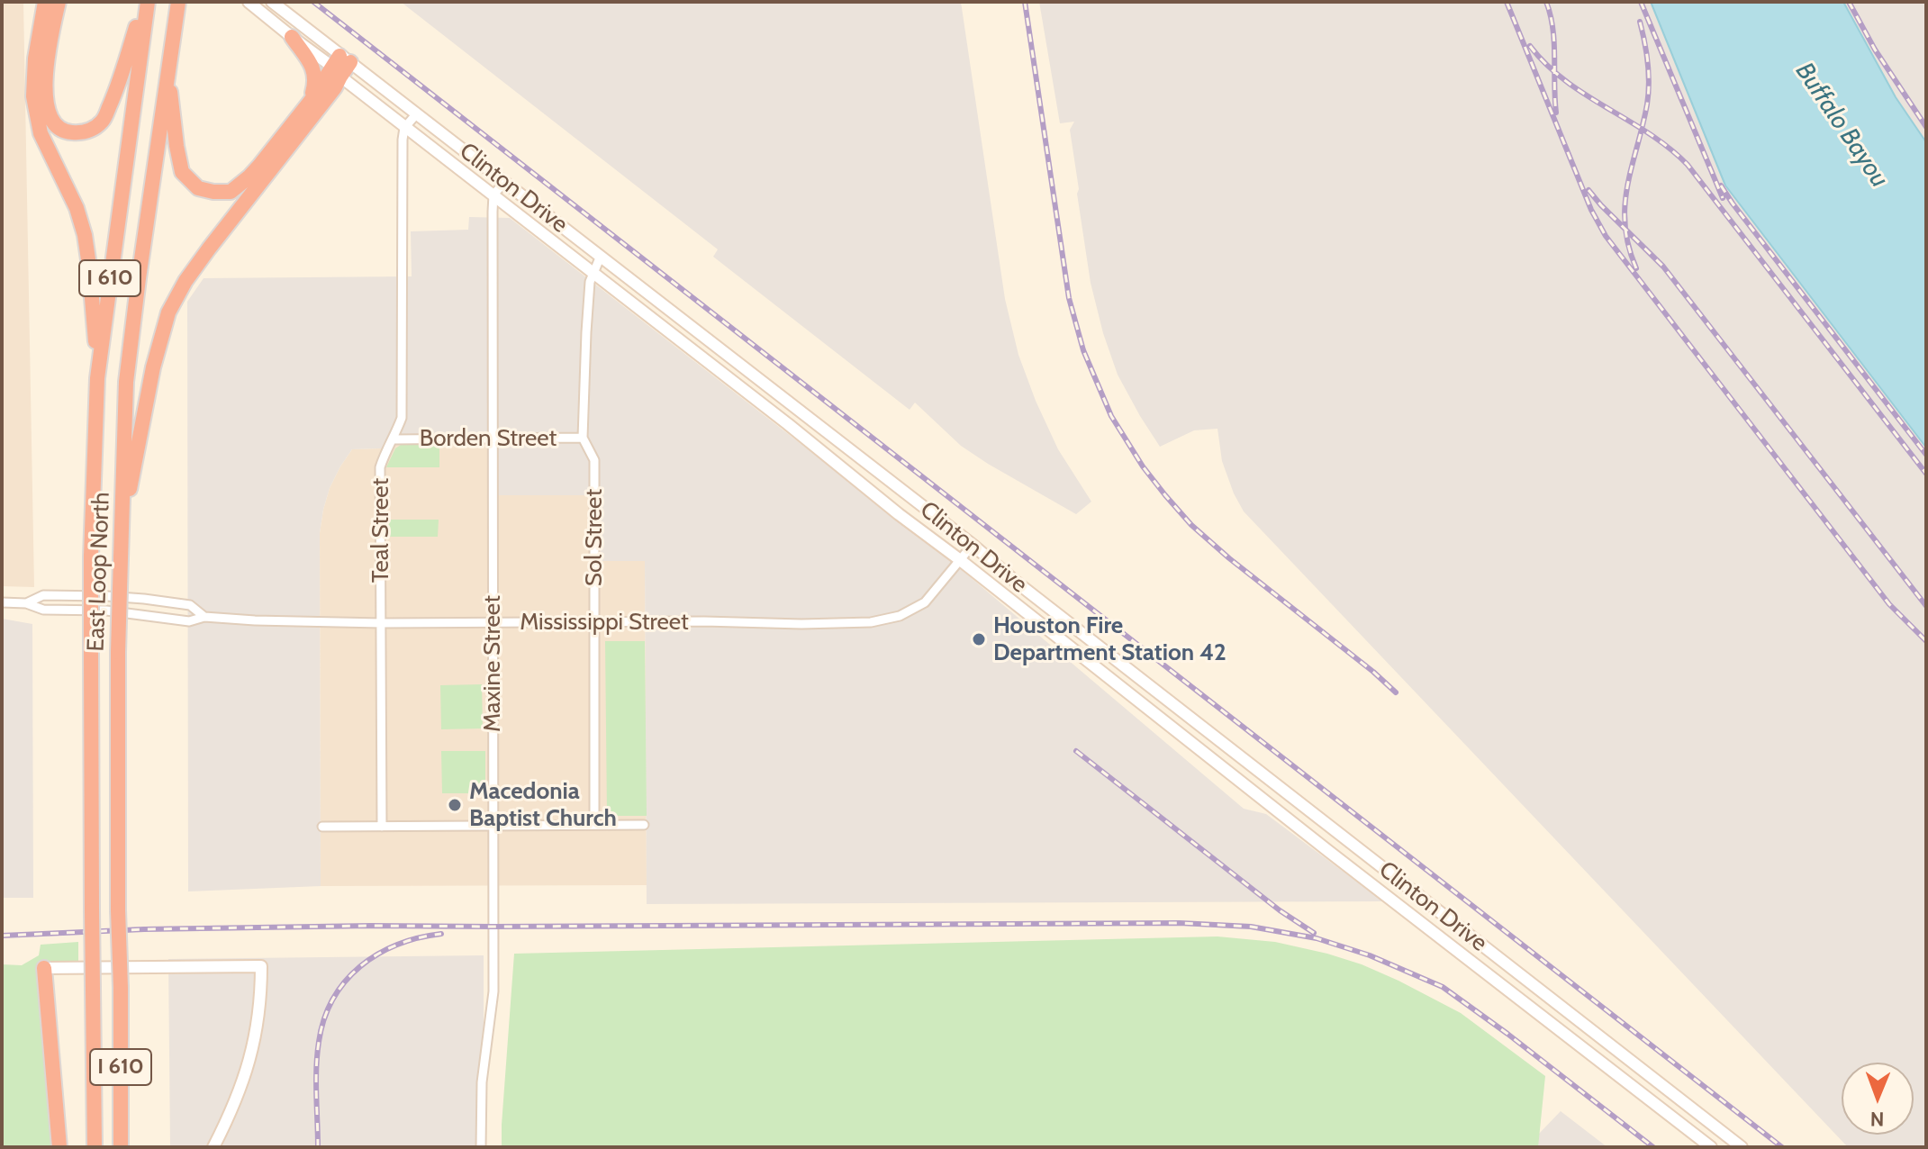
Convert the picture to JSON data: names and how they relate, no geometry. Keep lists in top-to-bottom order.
{
  "streets": {
    "highway": ["I 610", "East Loop North"],
    "main road": ["Clinton Drive"],
    "street": [
      "Borden Street",
      "Teal Street",
      "Sol Street",
      "Mississippi Street",
      "Maxine Street"
    ]
  },
  "crossings": [
    ["Clinton Drive", "Teal Street"],
    ["Clinton Drive", "Sol Street"],
    ["Clinton Drive", "Mississippi Street"],
    ["Clinton Drive", "Maxine Street"],
    ["Borden Street", "Teal Street"],
    ["Borden Street", "Sol Street"],
    ["Borden Street", "Maxine Street"],
    ["Teal Street", "Mississippi Street"],
    ["Sol Street", "Mississippi Street"],
    ["Mississippi Street", "Maxine Street"]
  ],
  "water": ["Buffalo Bayou"],
  "places": ["Houston Fire Department Station 42", "Macedonia Baptist Church"],
  "north": "bottom"
}
